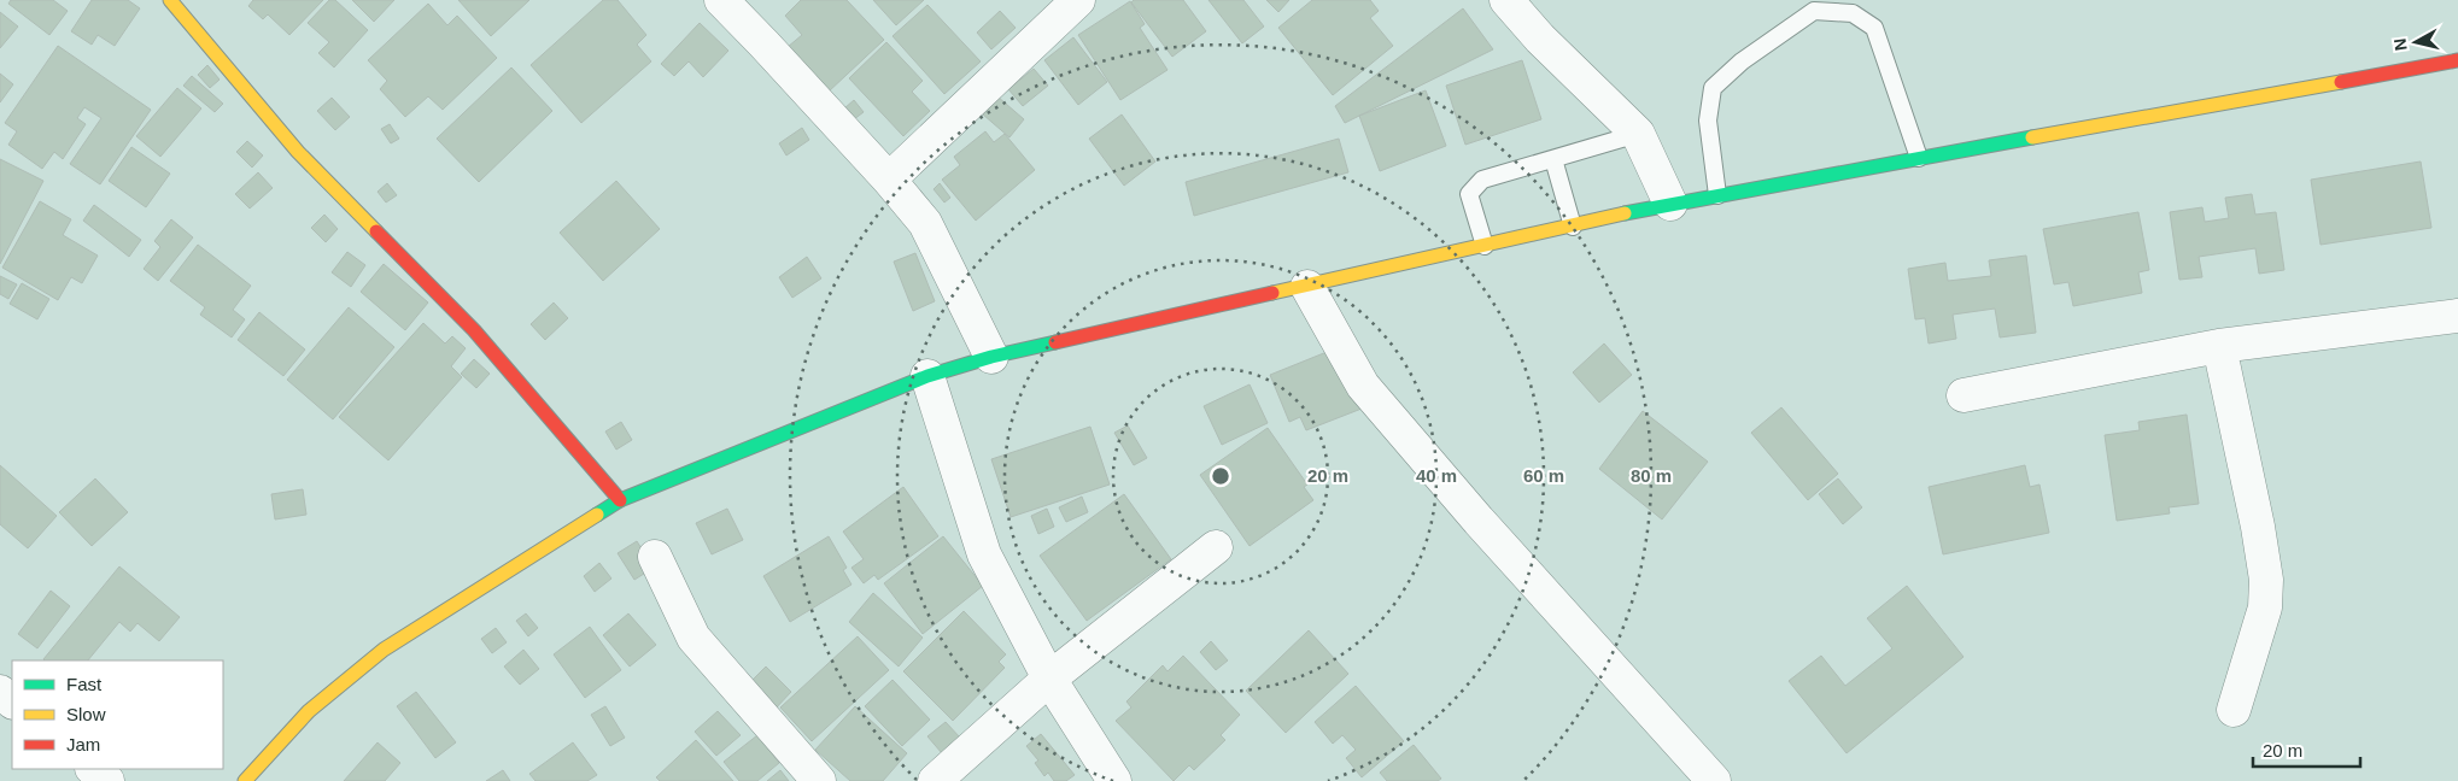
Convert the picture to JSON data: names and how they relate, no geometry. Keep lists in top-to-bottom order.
{
  "legend": ["Fast", "Slow", "Jam"],
  "scale_bar": "20 m",
  "north": "left",
  "rings": [
    "20 m",
    "40 m",
    "60 m",
    "80 m"
  ]
}
